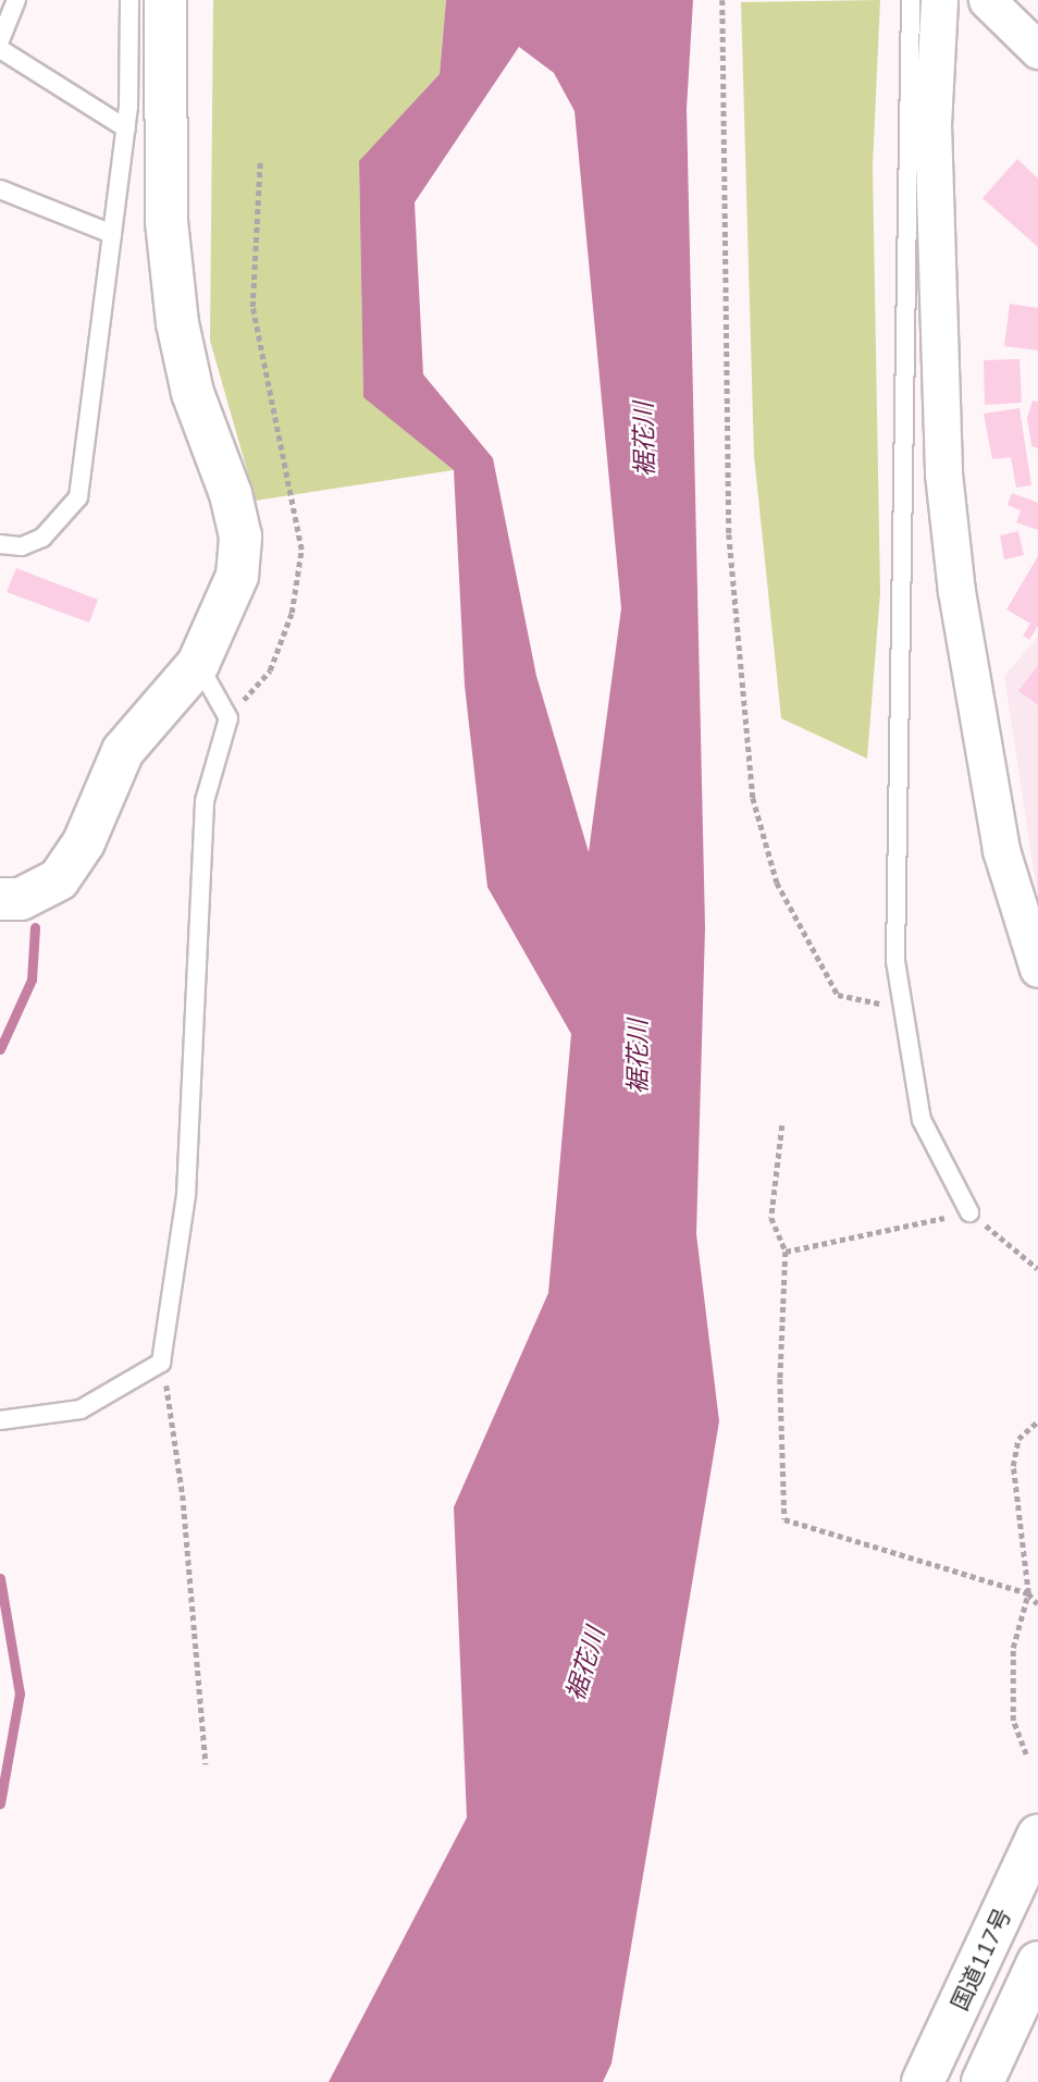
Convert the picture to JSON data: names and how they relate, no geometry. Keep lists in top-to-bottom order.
{
  "streets": {
    "main road": ["国道117号"]
  },
  "water": ["裾花川"]
}
